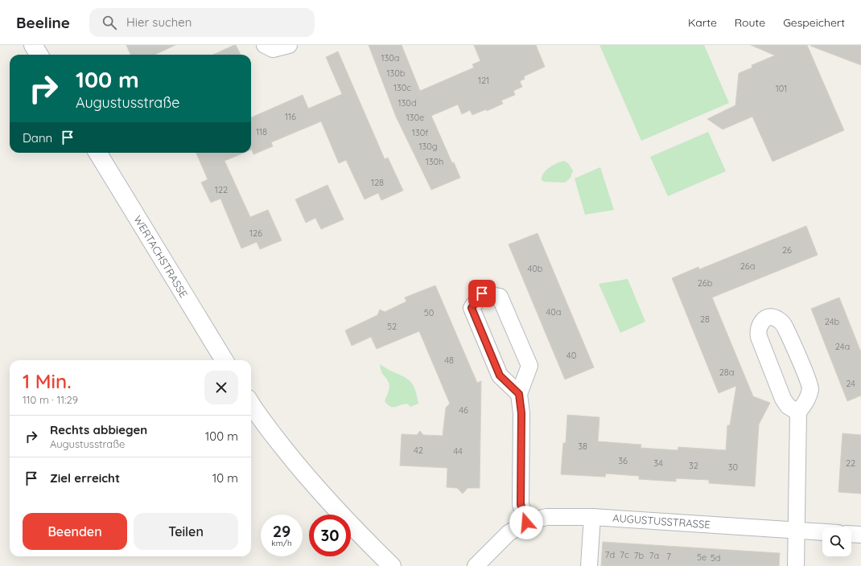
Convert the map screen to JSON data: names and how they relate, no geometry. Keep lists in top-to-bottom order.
{
  "streets": {
    "street": ["WERTACHSTRASSE", "AUGUSTUSSTRASSE"]
  },
  "house_numbers": [
    "130a",
    "130b",
    "121",
    "130c",
    "101",
    "130d",
    "116",
    "130e",
    "118",
    "130f",
    "130g",
    "130h",
    "128",
    "122",
    "126",
    "26",
    "26a",
    "40b",
    "26b",
    "40a",
    "50",
    "28",
    "24b",
    "52",
    "24a",
    "40",
    "48",
    "28a",
    "24",
    "46",
    "38",
    "42",
    "44",
    "36",
    "34",
    "22",
    "32",
    "30",
    "7d",
    "7c",
    "7b",
    "7a",
    "7",
    "5e",
    "5d"
  ],
  "page": {
    "header": "Beeline",
    "search": "Hier suchen",
    "nav": ["Karte", "Route", "Gespeichert"],
    "turn": ["100 m", "Augustusstraße"],
    "then": "Dann",
    "heading": ["1 Min.", "110 m · 11:29"],
    "list": [
      {
        "name": "Rechts abbiegen",
        "note": "Augustusstraße",
        "value": "100 m"
      },
      {
        "name": "Ziel erreicht",
        "value": "10 m"
      }
    ],
    "buttons": ["Beenden", "Teilen"],
    "speed": "29 km/h",
    "limit": "30"
  }
}
